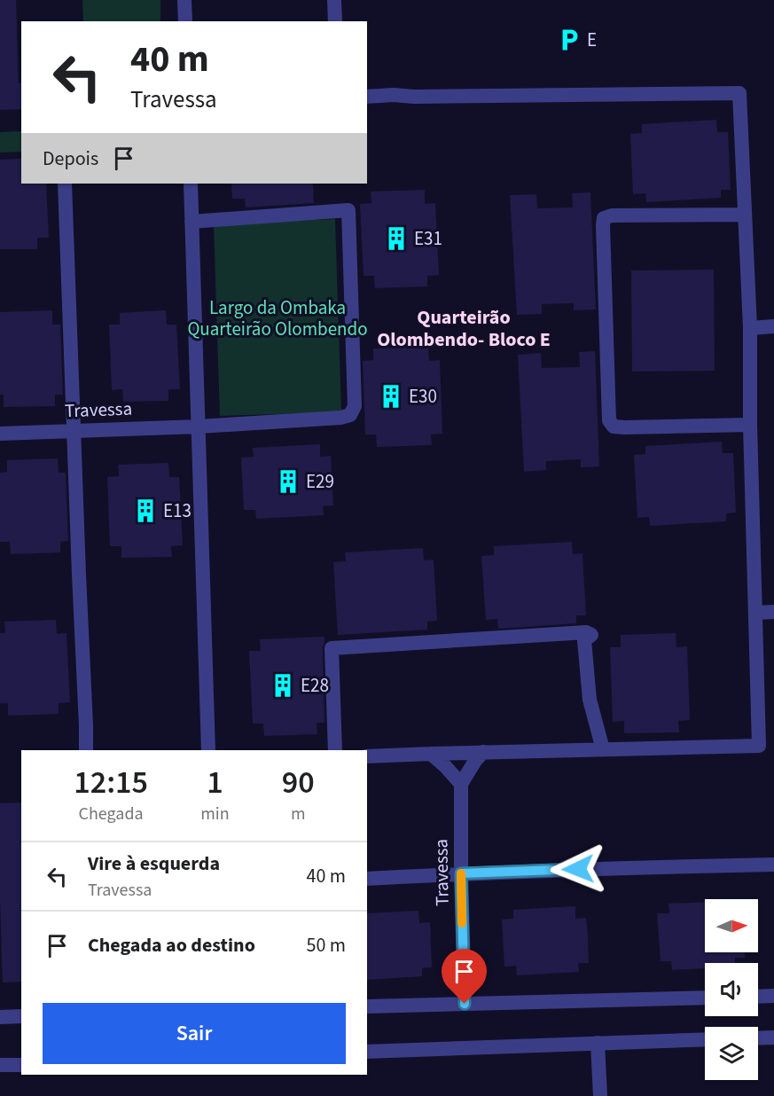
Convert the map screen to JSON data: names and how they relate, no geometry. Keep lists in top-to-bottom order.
{
  "streets": {
    "street": ["Travessa"]
  },
  "districts": ["Quarteirão Olombendo- Bloco E"],
  "parks": ["Largo da Ombaka Quarteirão Olombendo"],
  "places": {
    "parking": ["E"],
    "building": [
      "E31",
      "E30",
      "E29",
      "E13",
      "E28"
    ]
  },
  "north": "right",
  "page": {
    "turn": ["40 m", "Travessa"],
    "then": "Depois",
    "eta": [
      "12:15",
      "Chegada",
      "1",
      "min",
      "90",
      "m"
    ],
    "list": [
      {
        "name": "Vire à esquerda",
        "note": "Travessa",
        "value": "40 m"
      },
      {
        "name": "Chegada ao destino",
        "value": "50 m"
      }
    ],
    "buttons": "Sair"
  }
}
